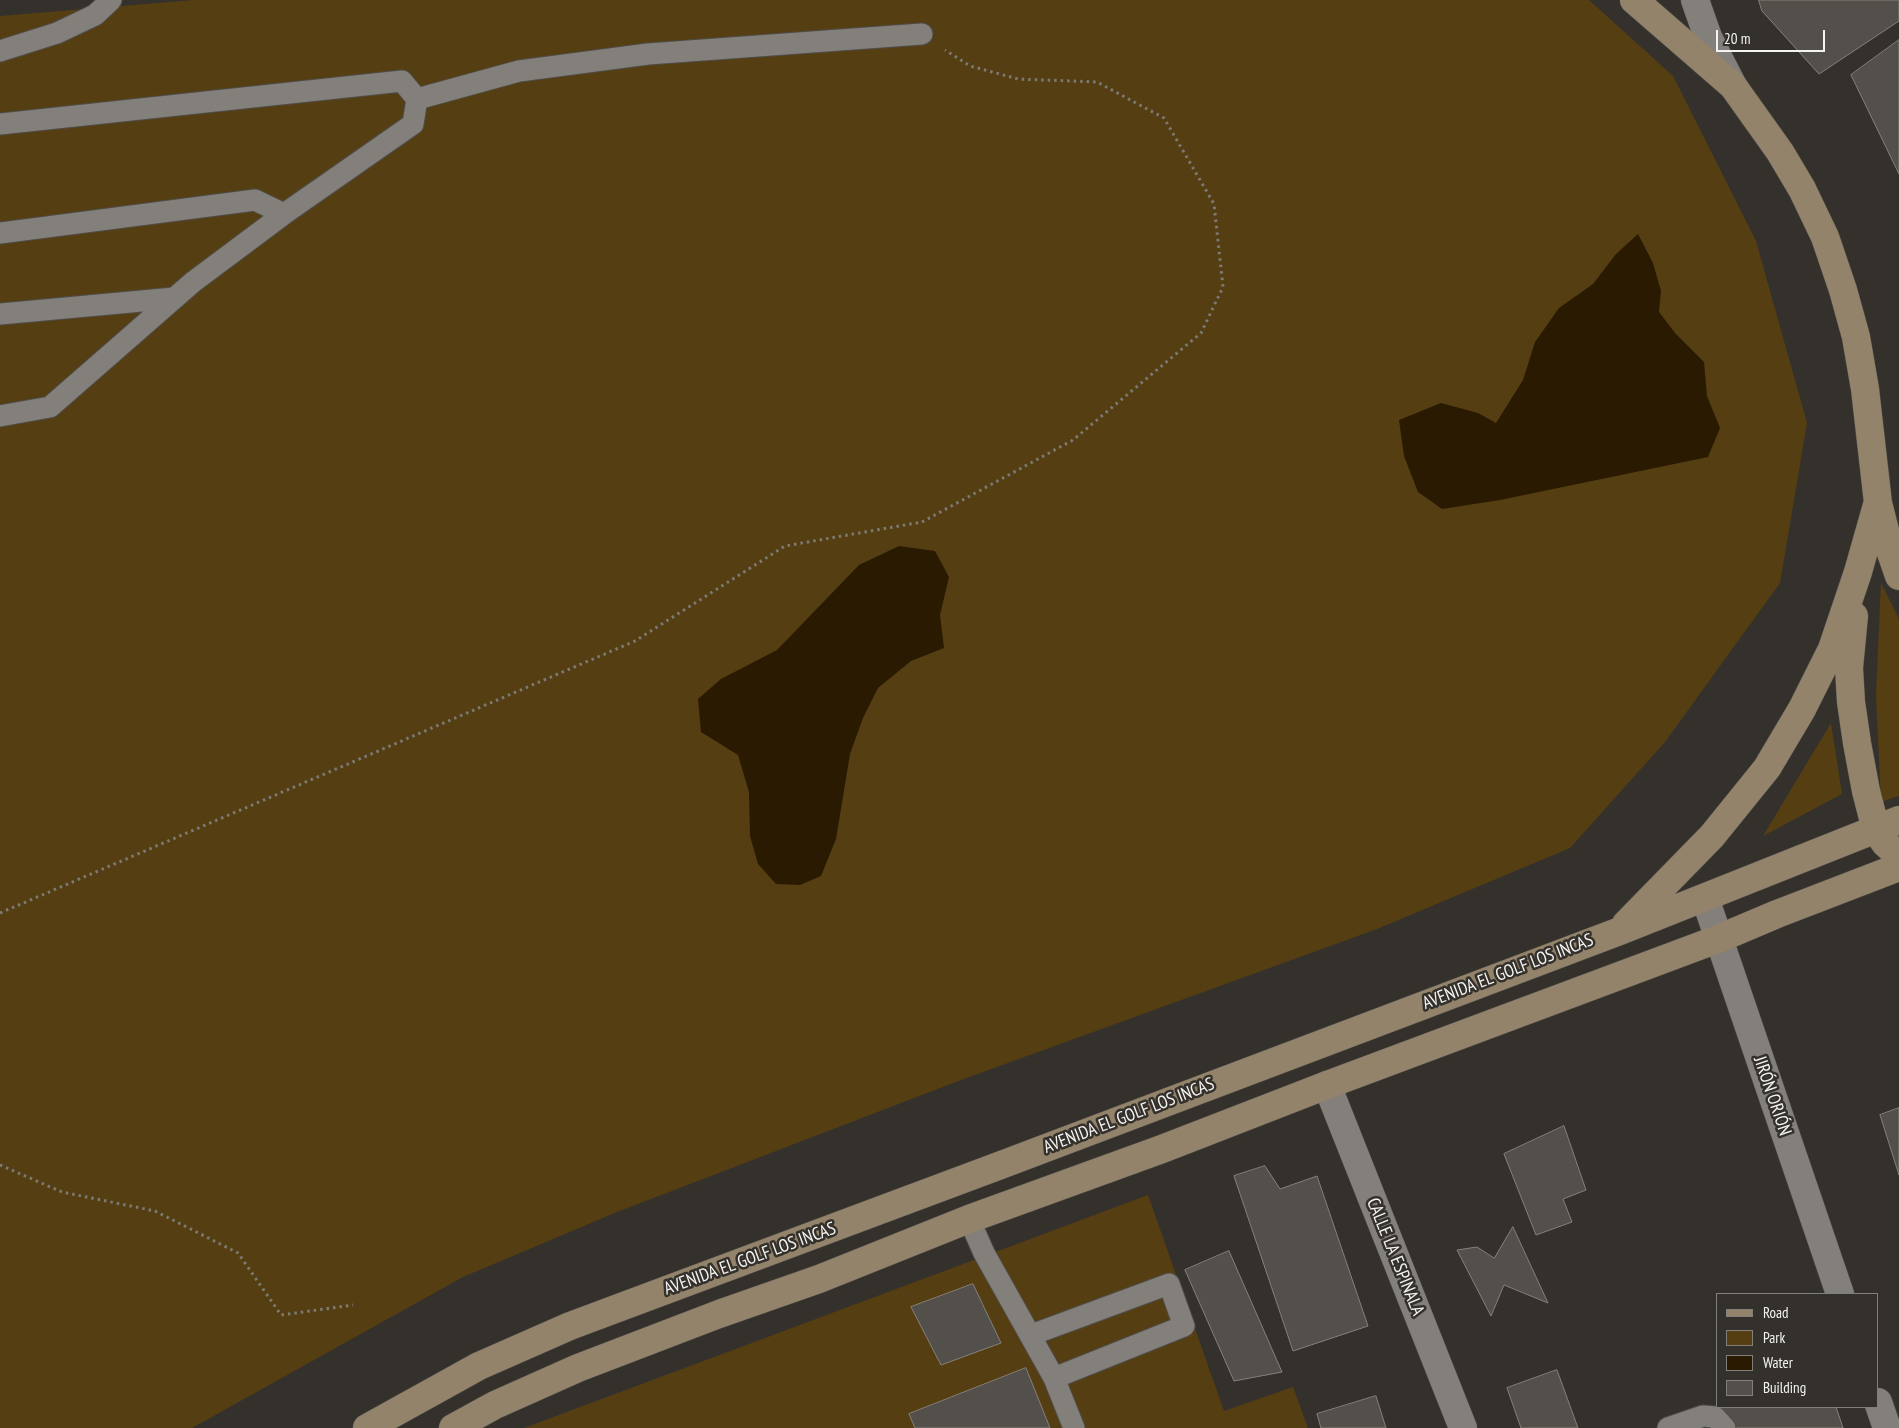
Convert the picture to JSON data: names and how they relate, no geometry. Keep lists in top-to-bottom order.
{
  "streets": {
    "street": ["AVENIDA EL GOLF LOS INCAS", "JIRÓN ORIÓN", "CALLE LA ESPINALA"]
  },
  "crossings": [
    ["AVENIDA EL GOLF LOS INCAS", "JIRÓN ORIÓN"]
  ],
  "legend": [
    "Road",
    "Park",
    "Water",
    "Building"
  ],
  "scale_bar": "20 m"
}
